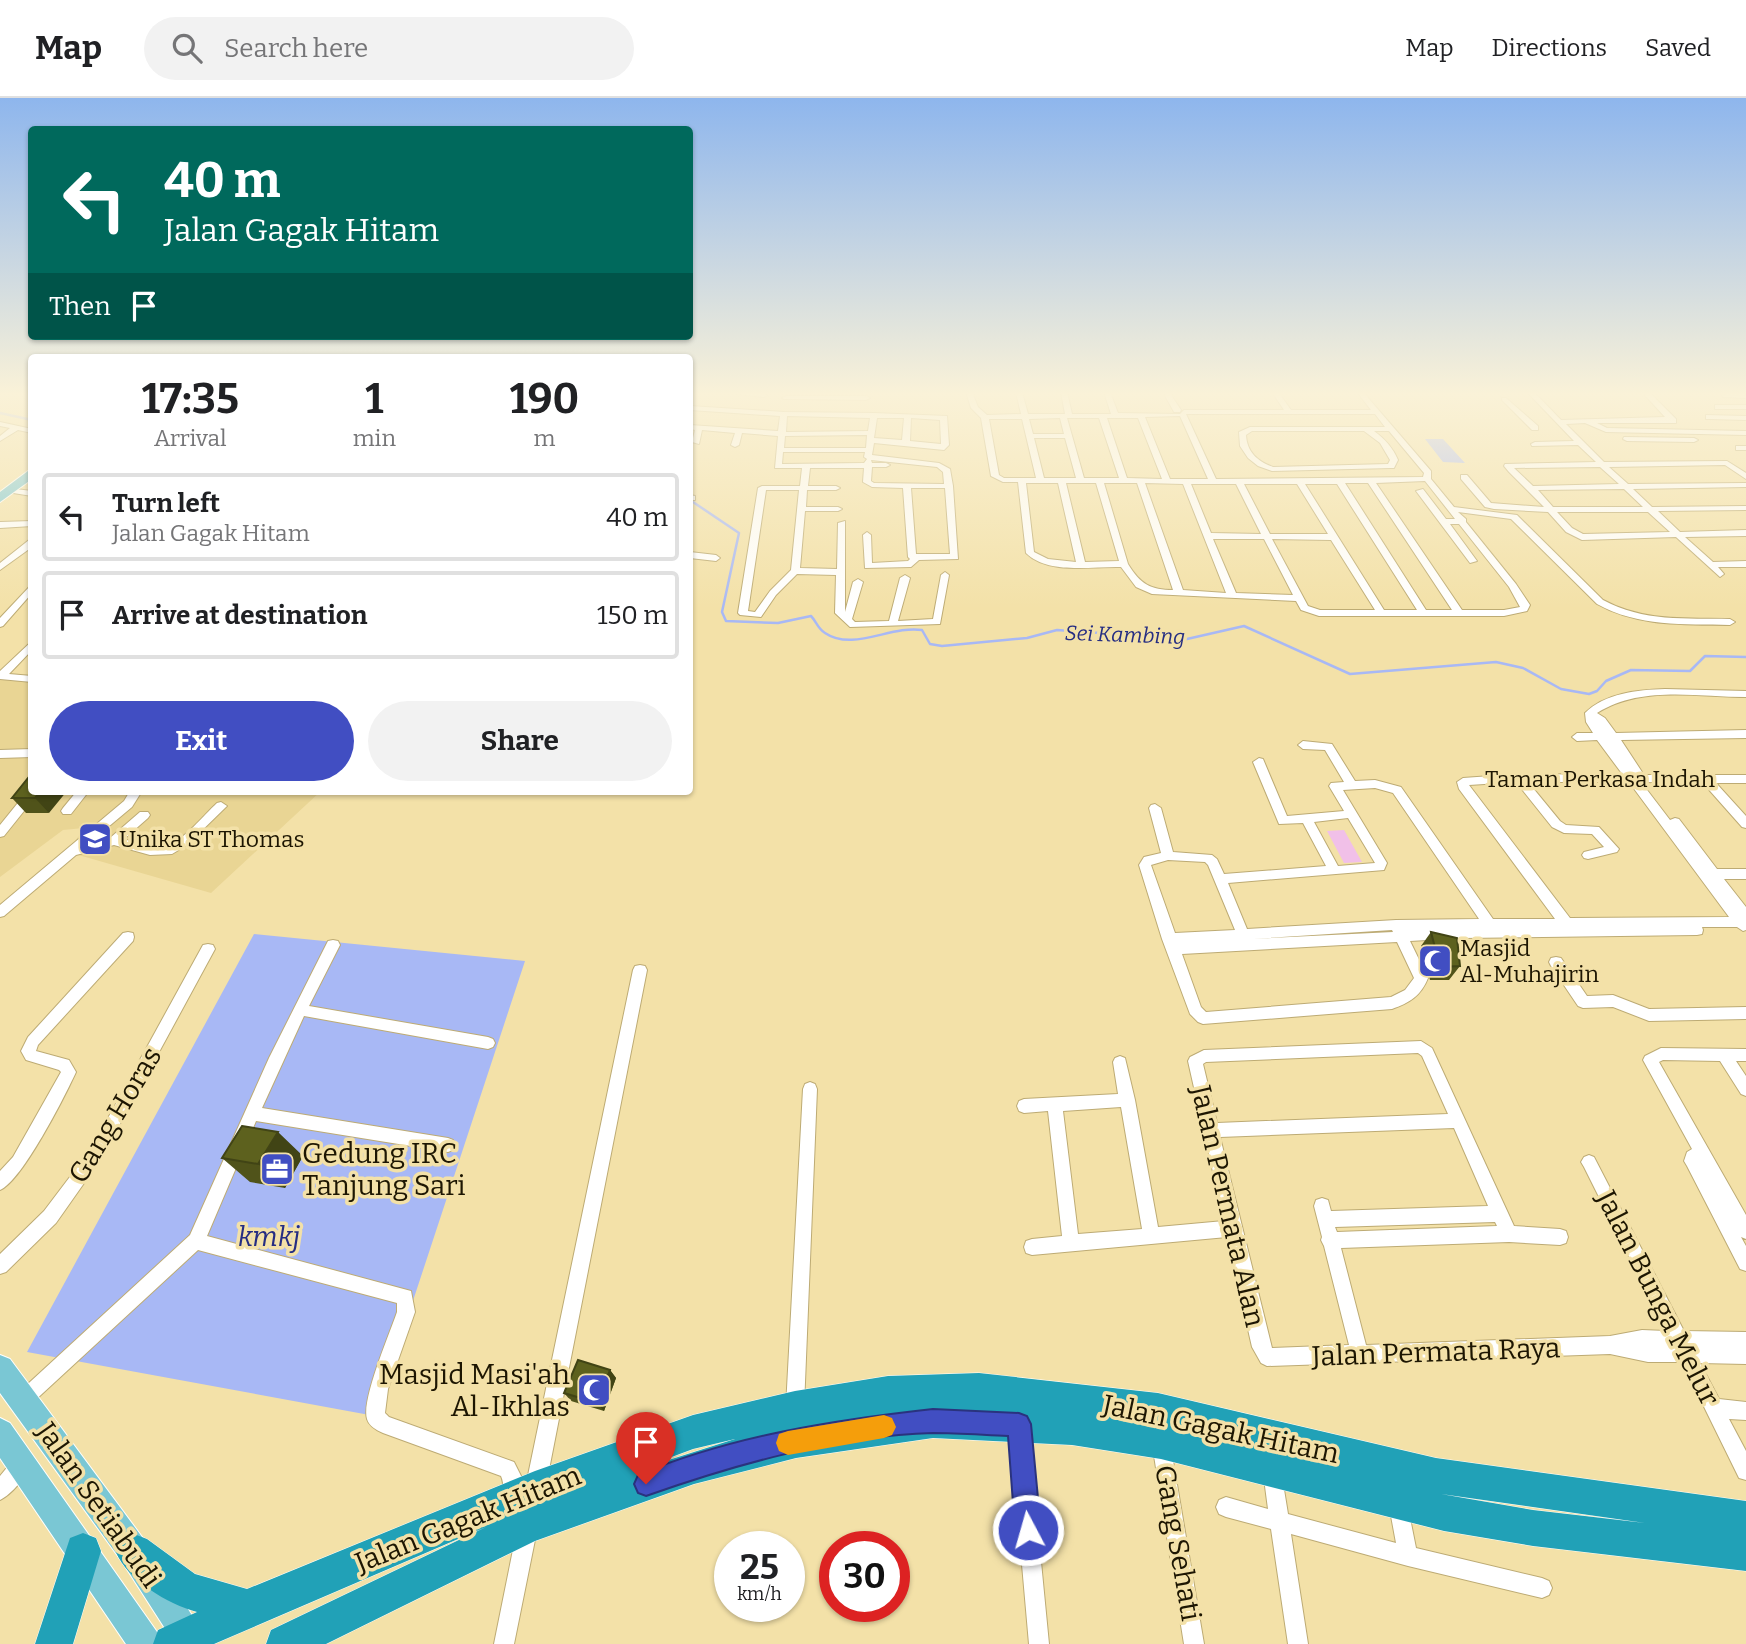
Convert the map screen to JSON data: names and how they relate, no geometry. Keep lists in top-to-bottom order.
{
  "streets": {
    "highway": ["Jalan Gagak Hitam"],
    "main road": ["Jalan Setiabudi"],
    "street": [
      "Taman Perkasa Indah",
      "Gang Horas",
      "Jalan Permata Alan",
      "Jalan Bunga Melur",
      "Jalan Permata Raya",
      "Gang Sehati"
    ]
  },
  "crossings": [
    ["Jalan Permata Alan", "Jalan Permata Raya"],
    ["Jalan Bunga Melur", "Jalan Permata Raya"],
    ["Jalan Gagak Hitam", "Jalan Setiabudi"],
    ["Jalan Gagak Hitam", "Gang Sehati"]
  ],
  "water": ["Sei Kambing", "kmkj"],
  "places": {
    "school or university": ["Unika ST Thomas"],
    "mosque": ["Masjid Al-Muhajirin", "Masjid Masi'ah Al-Ikhlas"],
    "office": ["Gedung IRC Tanjung Sari"]
  },
  "page": {
    "header": "Map",
    "search": "Search here",
    "nav": ["Map", "Directions", "Saved"],
    "turn": ["40 m", "Jalan Gagak Hitam"],
    "then": "Then",
    "eta": [
      "17:35",
      "Arrival",
      "1",
      "min",
      "190",
      "m"
    ],
    "list": [
      {
        "name": "Turn left",
        "note": "Jalan Gagak Hitam",
        "value": "40 m"
      },
      {
        "name": "Arrive at destination",
        "value": "150 m"
      }
    ],
    "buttons": ["Exit", "Share"],
    "speed": "25 km/h",
    "limit": "30"
  }
}
